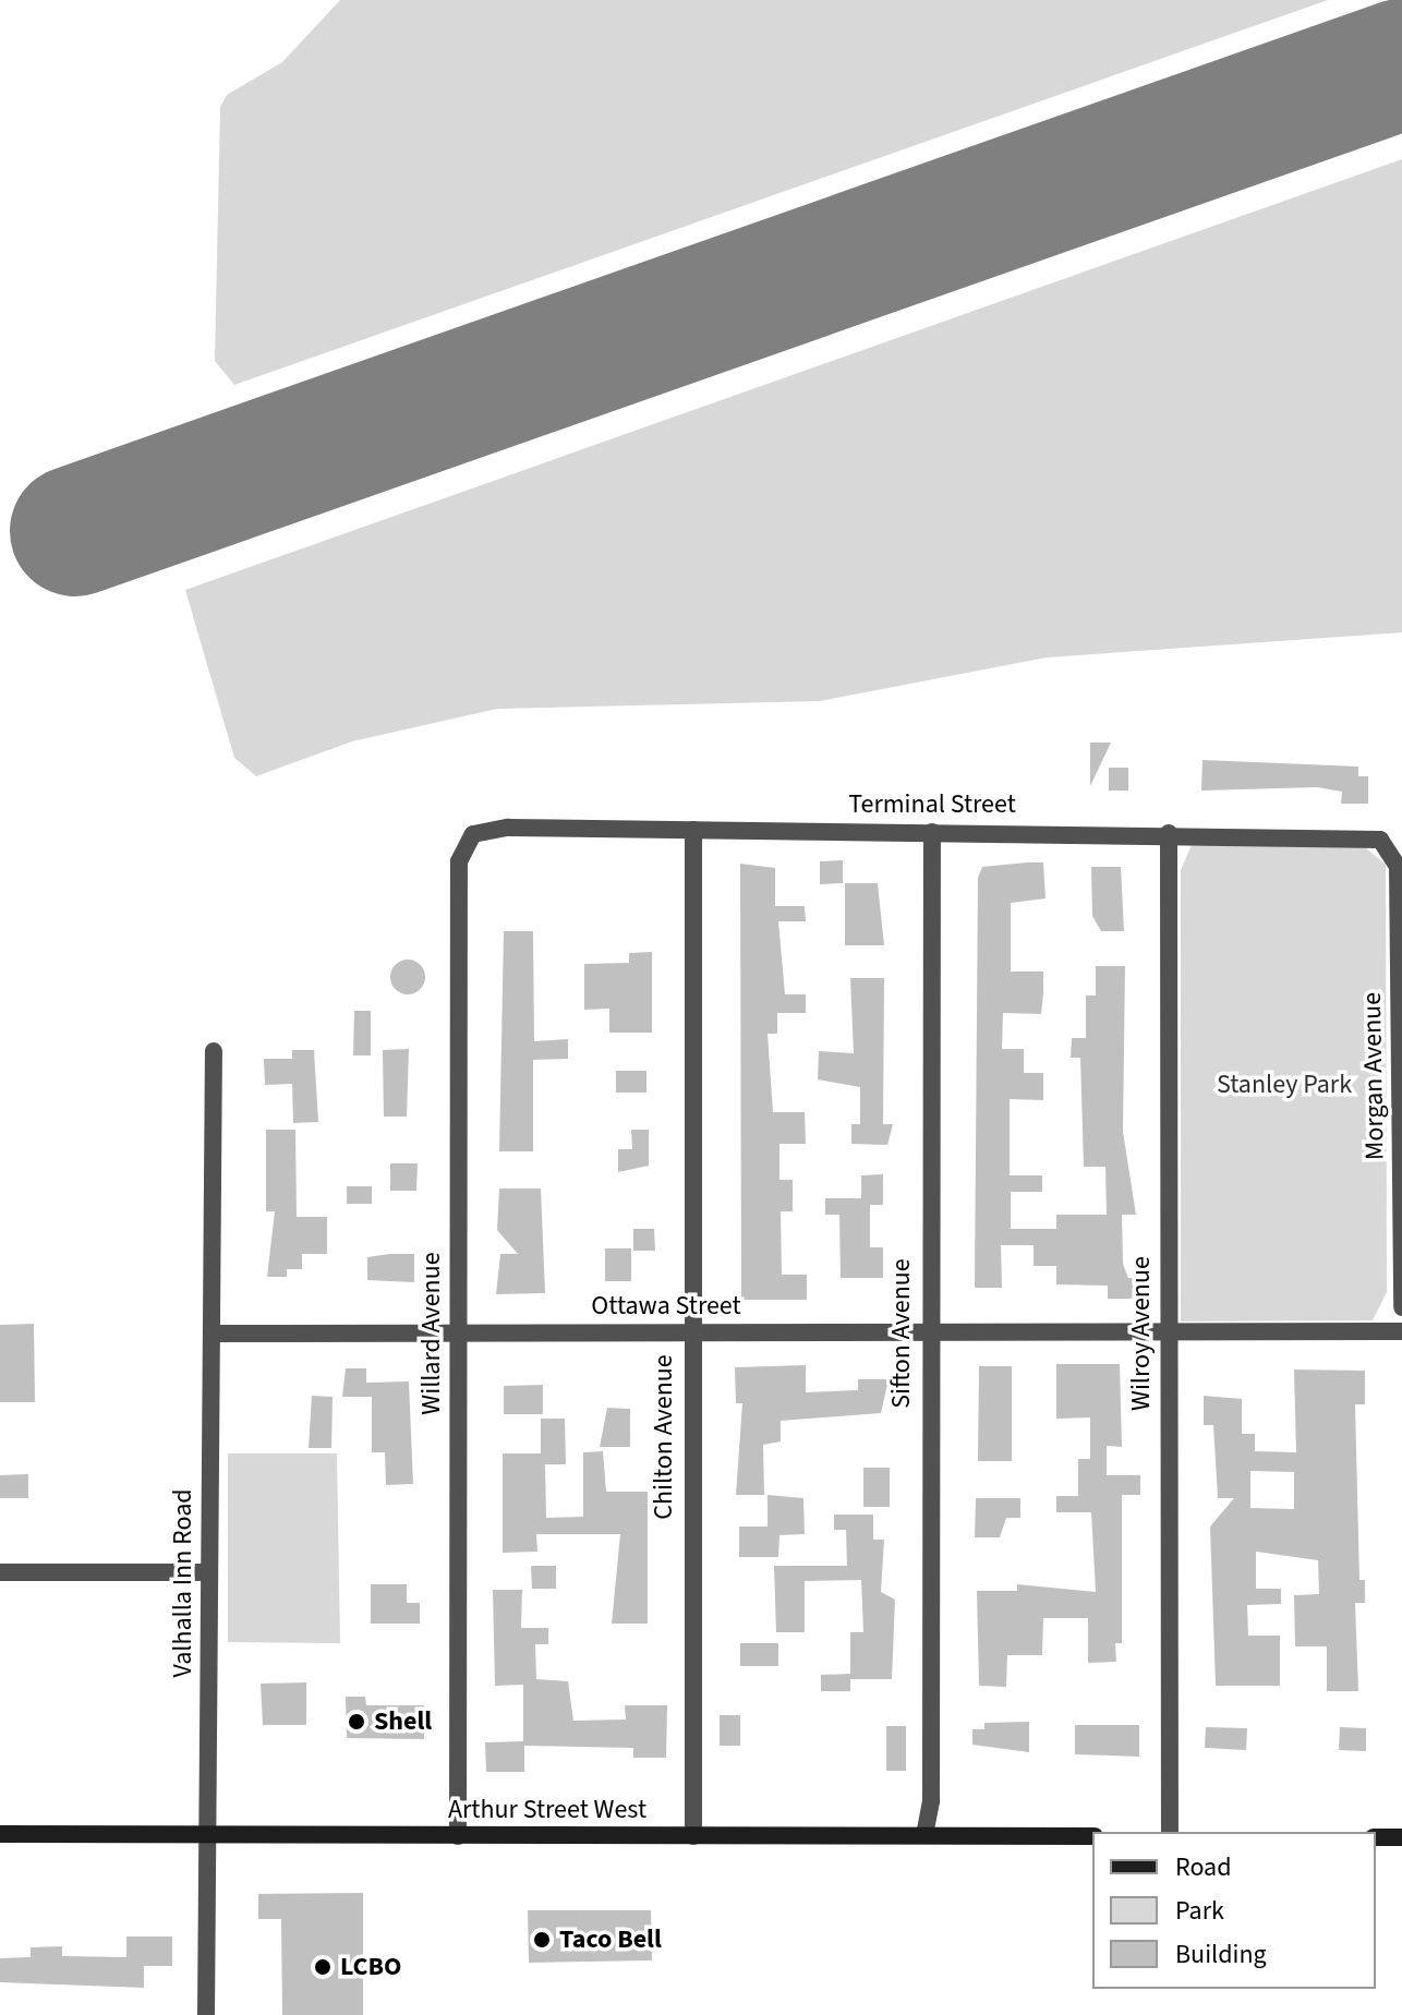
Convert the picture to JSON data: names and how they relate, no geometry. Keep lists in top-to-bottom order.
{
  "streets": {
    "main road": ["Arthur Street West"],
    "street": [
      "Terminal Street",
      "Morgan Avenue",
      "Ottawa Street",
      "Willard Avenue",
      "Sifton Avenue",
      "Wilroy Avenue",
      "Chilton Avenue",
      "Valhalla Inn Road"
    ]
  },
  "crossings": [
    ["Terminal Street", "Morgan Avenue"],
    ["Terminal Street", "Willard Avenue"],
    ["Terminal Street", "Sifton Avenue"],
    ["Terminal Street", "Wilroy Avenue"],
    ["Terminal Street", "Chilton Avenue"],
    ["Ottawa Street", "Willard Avenue"],
    ["Ottawa Street", "Sifton Avenue"],
    ["Ottawa Street", "Wilroy Avenue"],
    ["Ottawa Street", "Chilton Avenue"],
    ["Ottawa Street", "Valhalla Inn Road"],
    ["Willard Avenue", "Arthur Street West"],
    ["Sifton Avenue", "Arthur Street West"],
    ["Chilton Avenue", "Arthur Street West"],
    ["Valhalla Inn Road", "Arthur Street West"]
  ],
  "parks": ["Stanley Park"],
  "places": ["Shell", "Taco Bell", "LCBO"],
  "legend": ["Road", "Park", "Building"]
}
